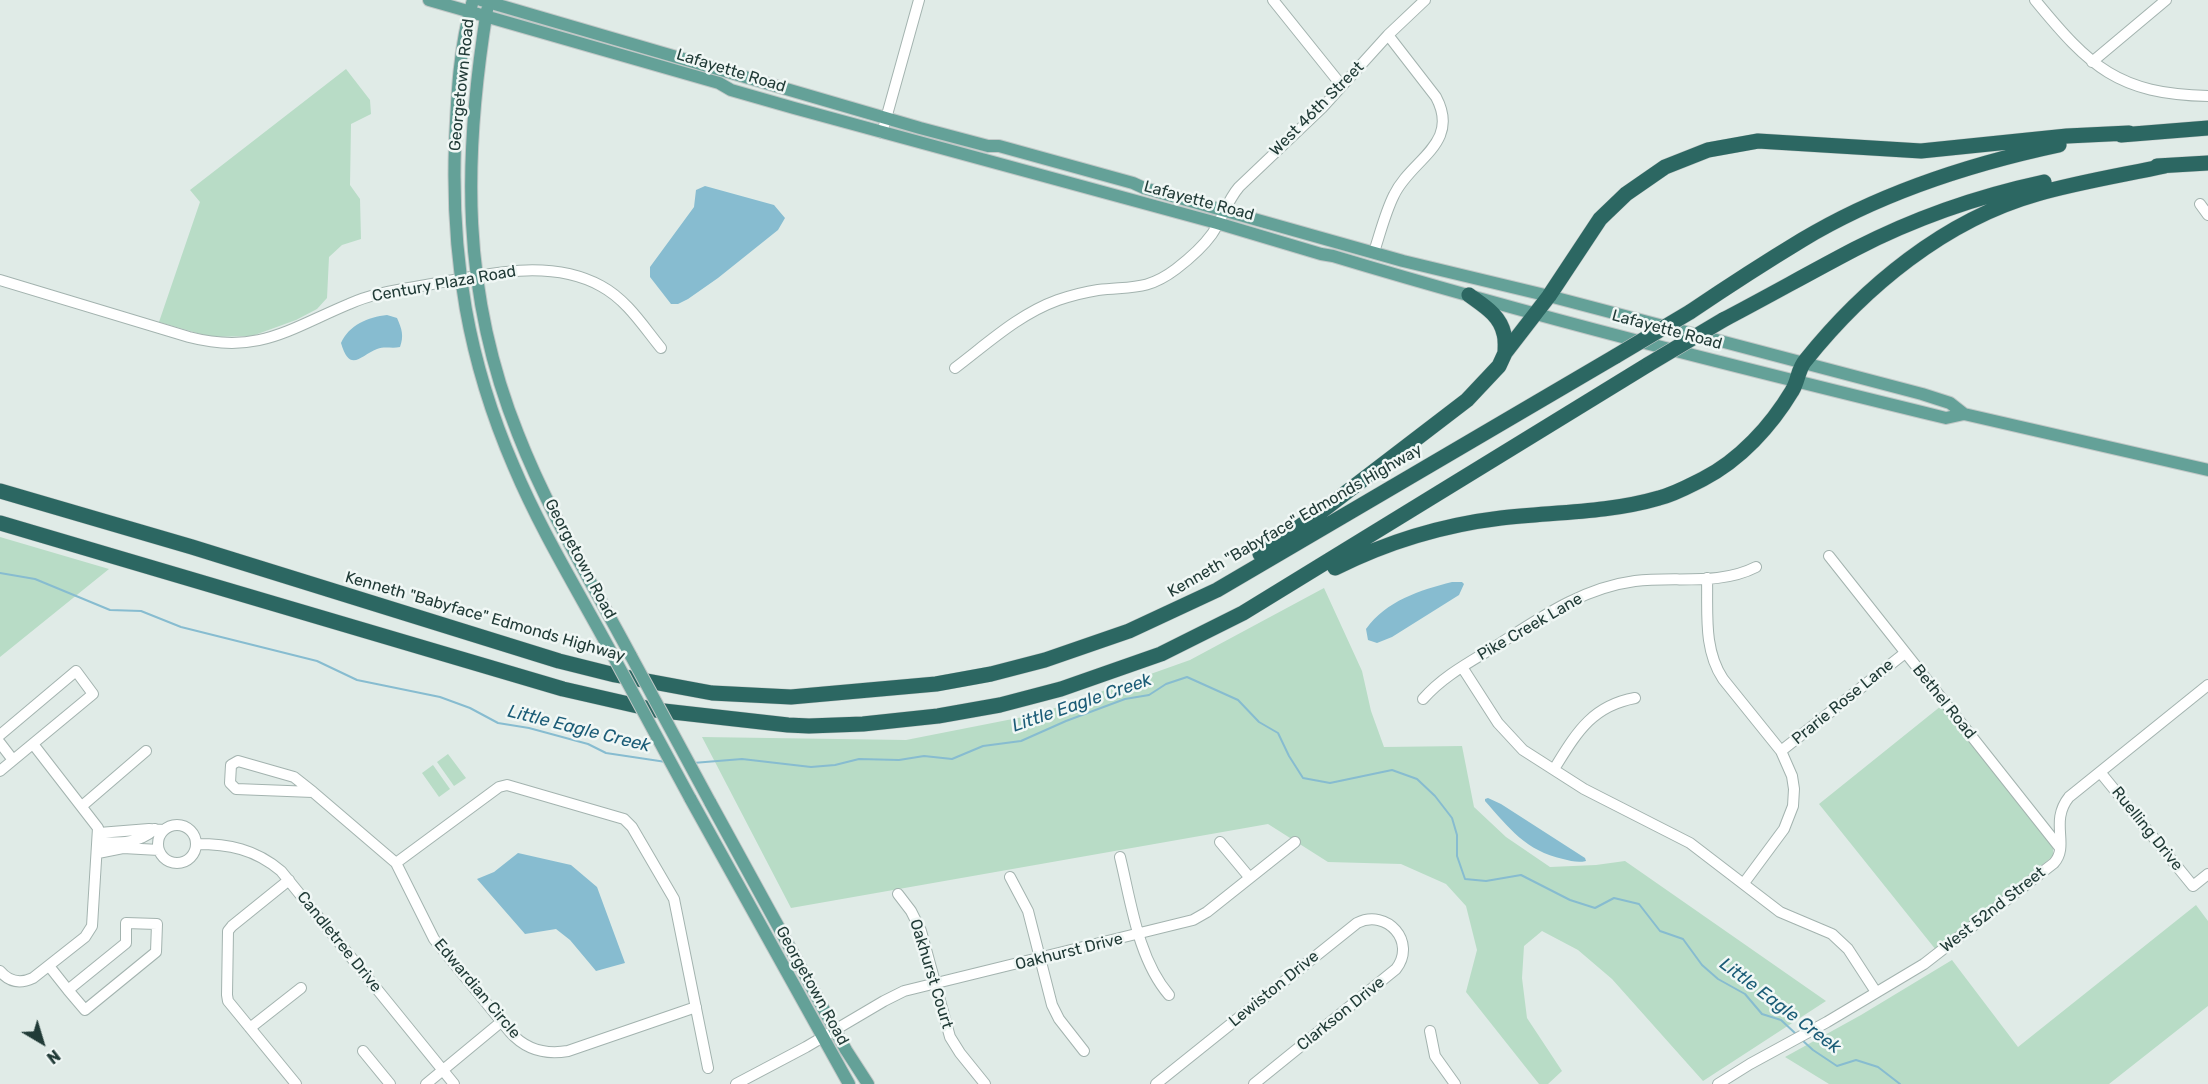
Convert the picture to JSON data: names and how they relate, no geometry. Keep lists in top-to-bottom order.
{
  "streets": {
    "highway": ["Kenneth \"Babyface\" Edmonds Highway"],
    "main road": ["Lafayette Road", "Georgetown Road"],
    "street": [
      "West 46th Street",
      "Century Plaza Road",
      "Pike Creek Lane",
      "Prarie Rose Lane",
      "Bethel Road",
      "Ruelling Drive",
      "West 52nd Street",
      "Candletree Drive",
      "Oakhurst Drive",
      "Oakhurst Court",
      "Edwardian Circle",
      "Lewiston Drive",
      "Clarkson Drive"
    ]
  },
  "crossings": [
    ["Lafayette Road", "Georgetown Road"],
    ["Lafayette Road", "West 46th Street"],
    ["Georgetown Road", "Century Plaza Road"],
    ["Georgetown Road", "Oakhurst Drive"],
    ["Prarie Rose Lane", "Bethel Road"],
    ["Bethel Road", "West 52nd Street"],
    ["Oakhurst Drive", "Oakhurst Court"],
    ["Lewiston Drive", "Clarkson Drive"]
  ],
  "water": ["Little Eagle Creek"],
  "north": "bottom right"
}
